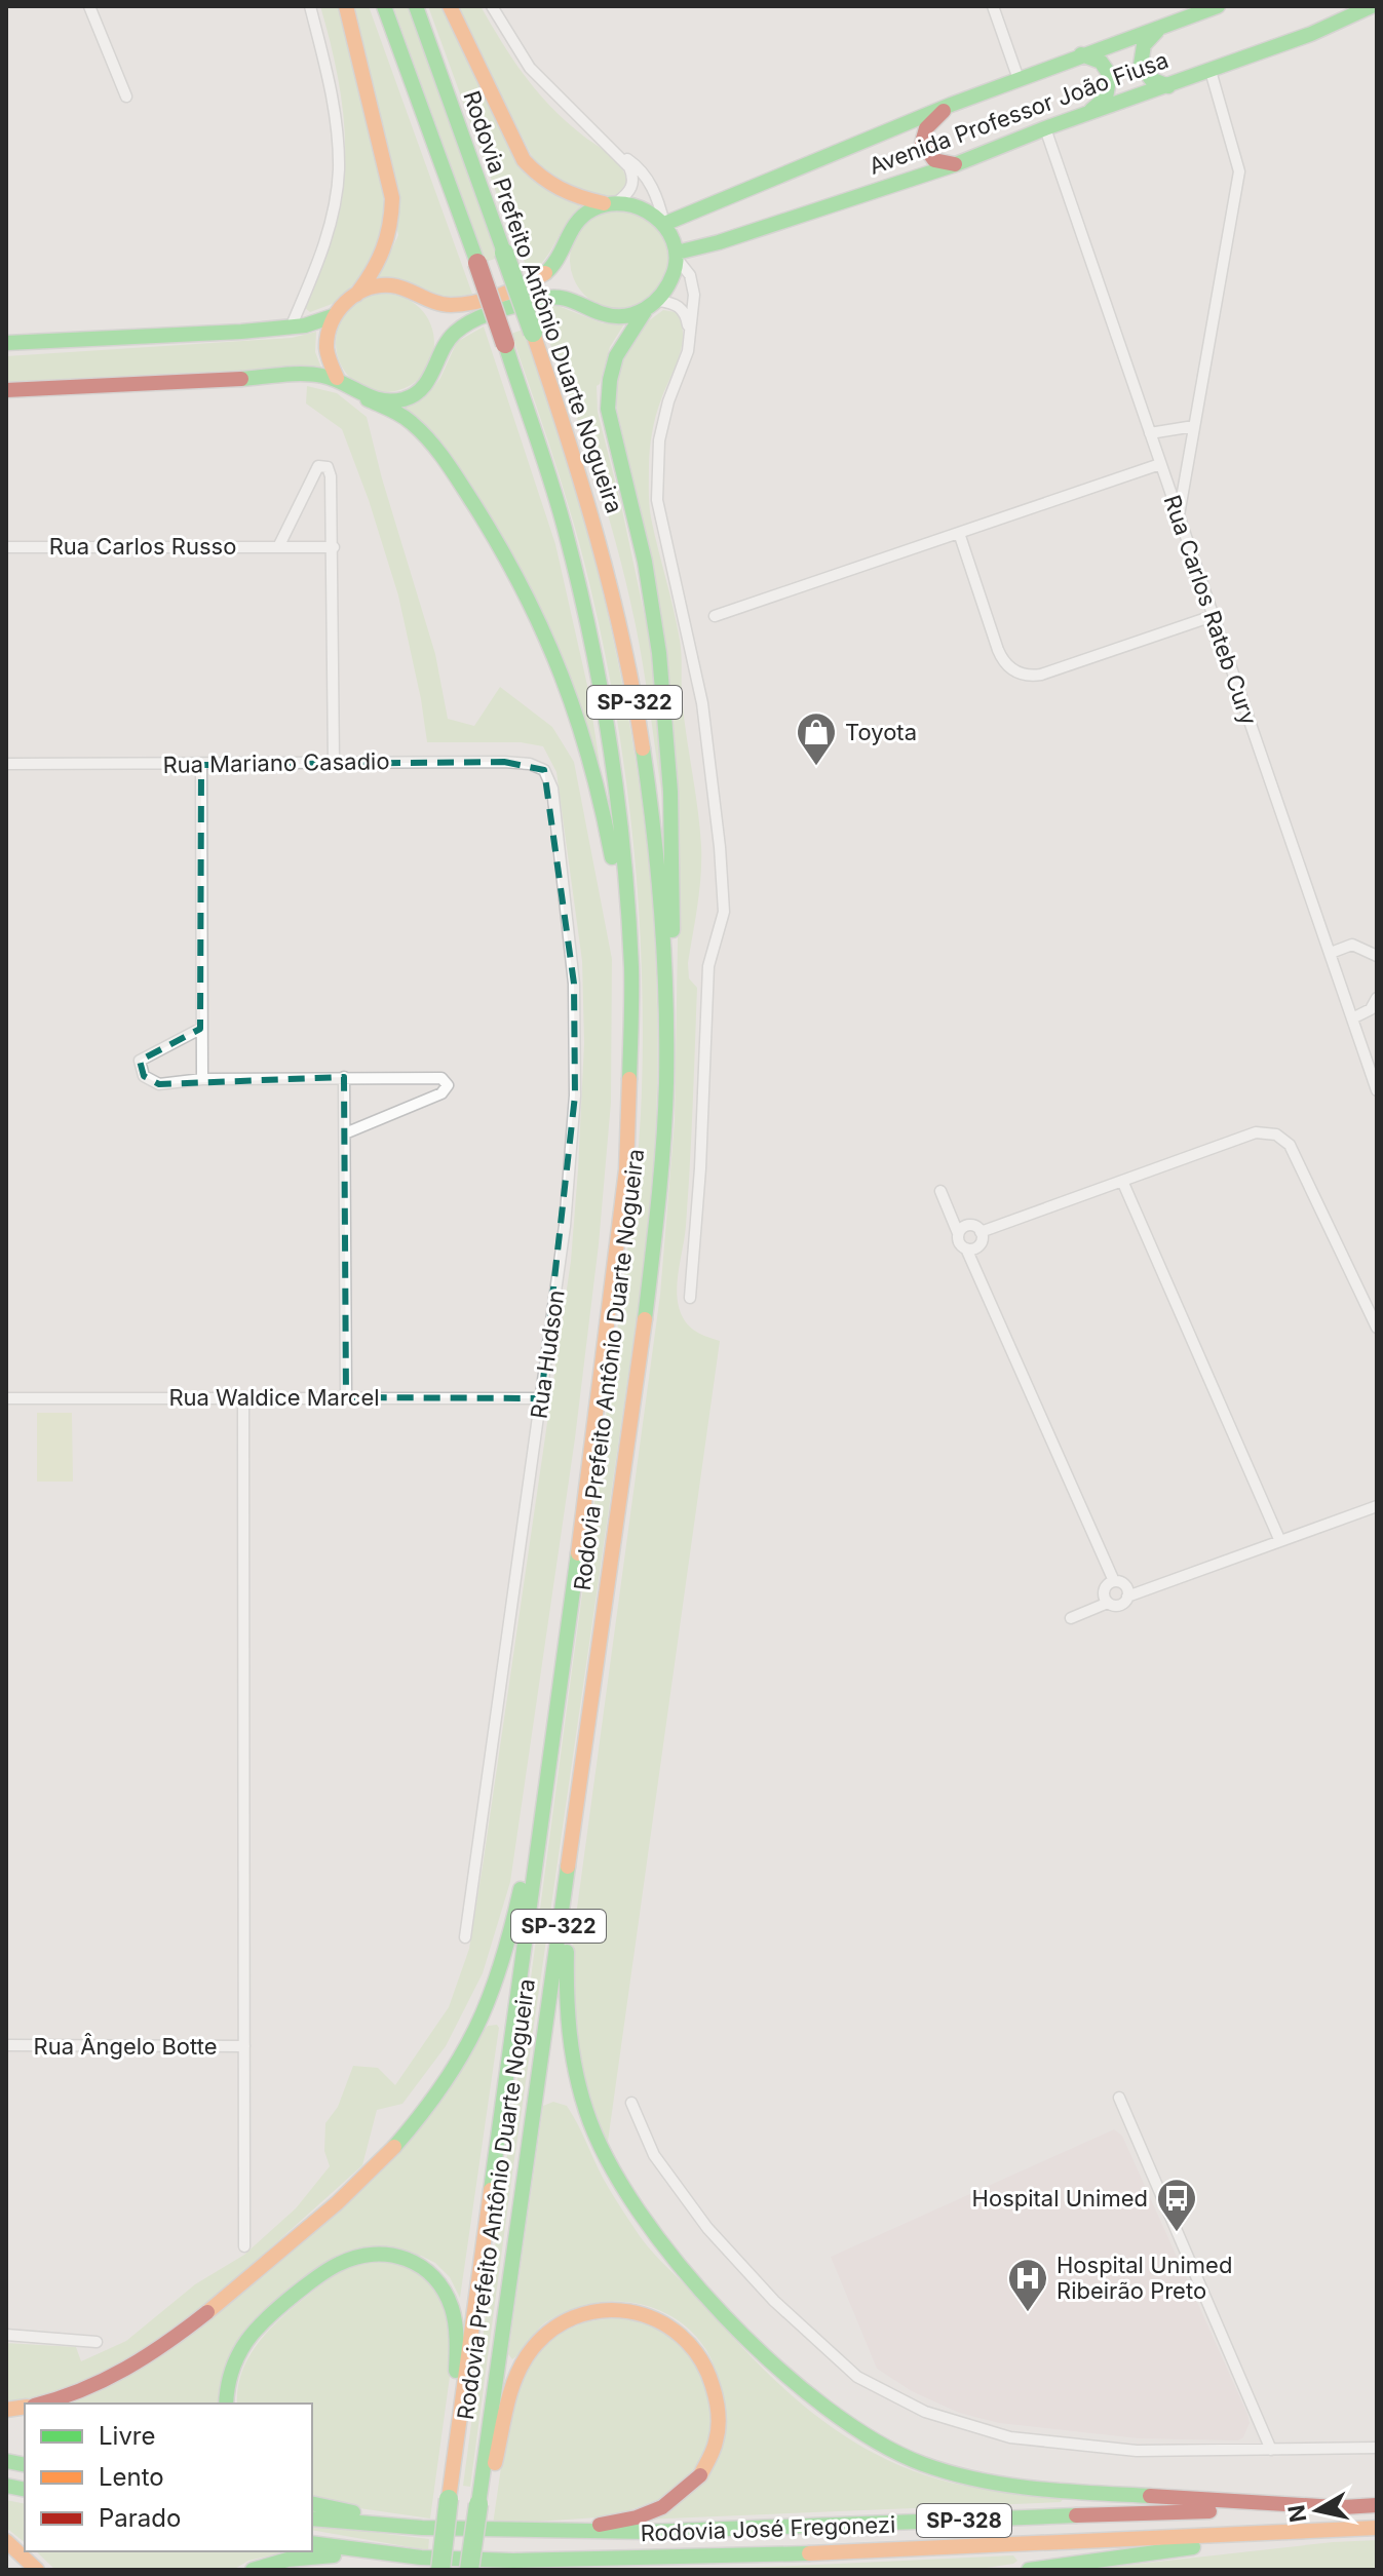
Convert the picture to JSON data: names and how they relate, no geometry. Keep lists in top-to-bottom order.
{
  "streets": {
    "main road": [
      "Avenida Professor João Fiusa",
      "Rodovia Prefeito Antônio Duarte Nogueira",
      "SP-322",
      "SP-328",
      "Rodovia José Fregonezi"
    ],
    "street": [
      "Rua Carlos Russo",
      "Rua Carlos Rateb Cury",
      "Rua Mariano Casadio",
      "Rua Hudson",
      "Rua Waldice Marcel",
      "Rua Ângelo Botte"
    ]
  },
  "crossings": [
    ["Avenida Professor João Fiusa", "Rua Carlos Rateb Cury"],
    ["Rua Mariano Casadio", "Rua Hudson"],
    ["Rua Hudson", "Rua Waldice Marcel"]
  ],
  "places": {
    "shop": ["Toyota"],
    "bus stop": ["Hospital Unimed"],
    "hospital": ["Hospital Unimed Ribeirão Preto"]
  },
  "legend": ["Livre", "Lento", "Parado"],
  "north": "left"
}
